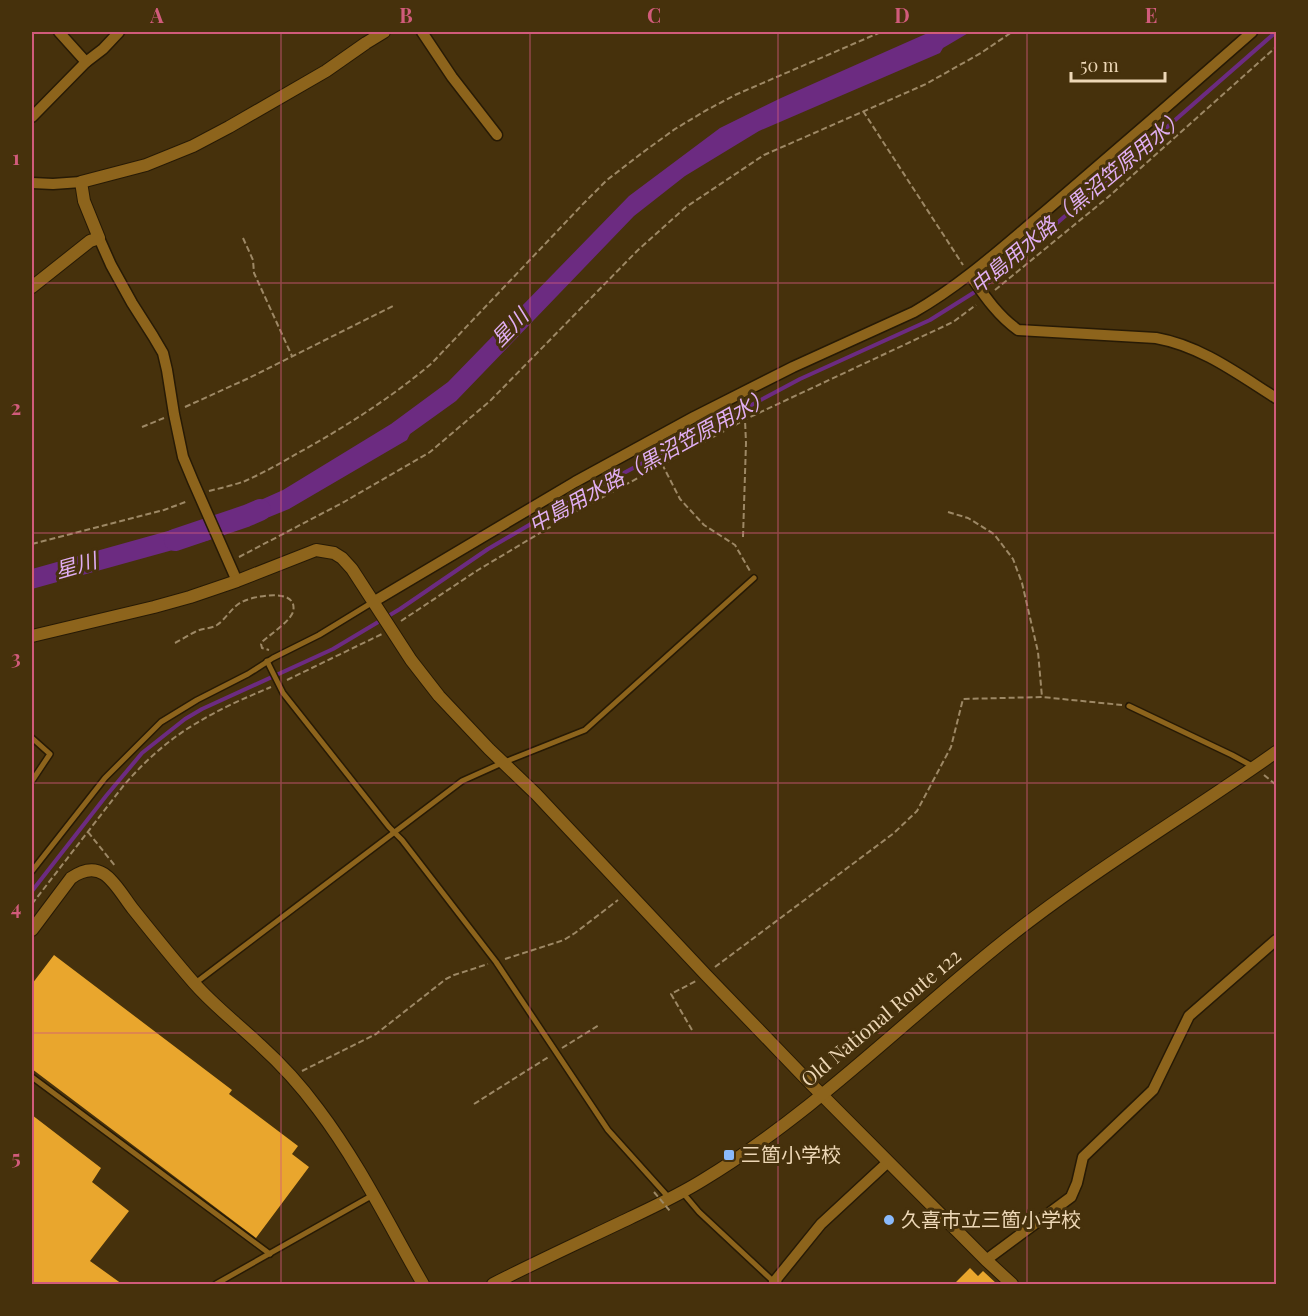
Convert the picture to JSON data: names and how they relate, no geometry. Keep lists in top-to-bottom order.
{
  "streets": {
    "street": ["Old National Route 122"]
  },
  "water": ["中島用水路（黒沼笠原用水）", "星川"],
  "places": {
    "transit": ["三箇小学校"],
    "other": ["久喜市立三箇小学校"]
  },
  "scale_bar": "50 m",
  "grid": {
    "columns": [
      "A",
      "B",
      "C",
      "D",
      "E"
    ],
    "rows": [
      "1",
      "2",
      "3",
      "4",
      "5"
    ]
  }
}
